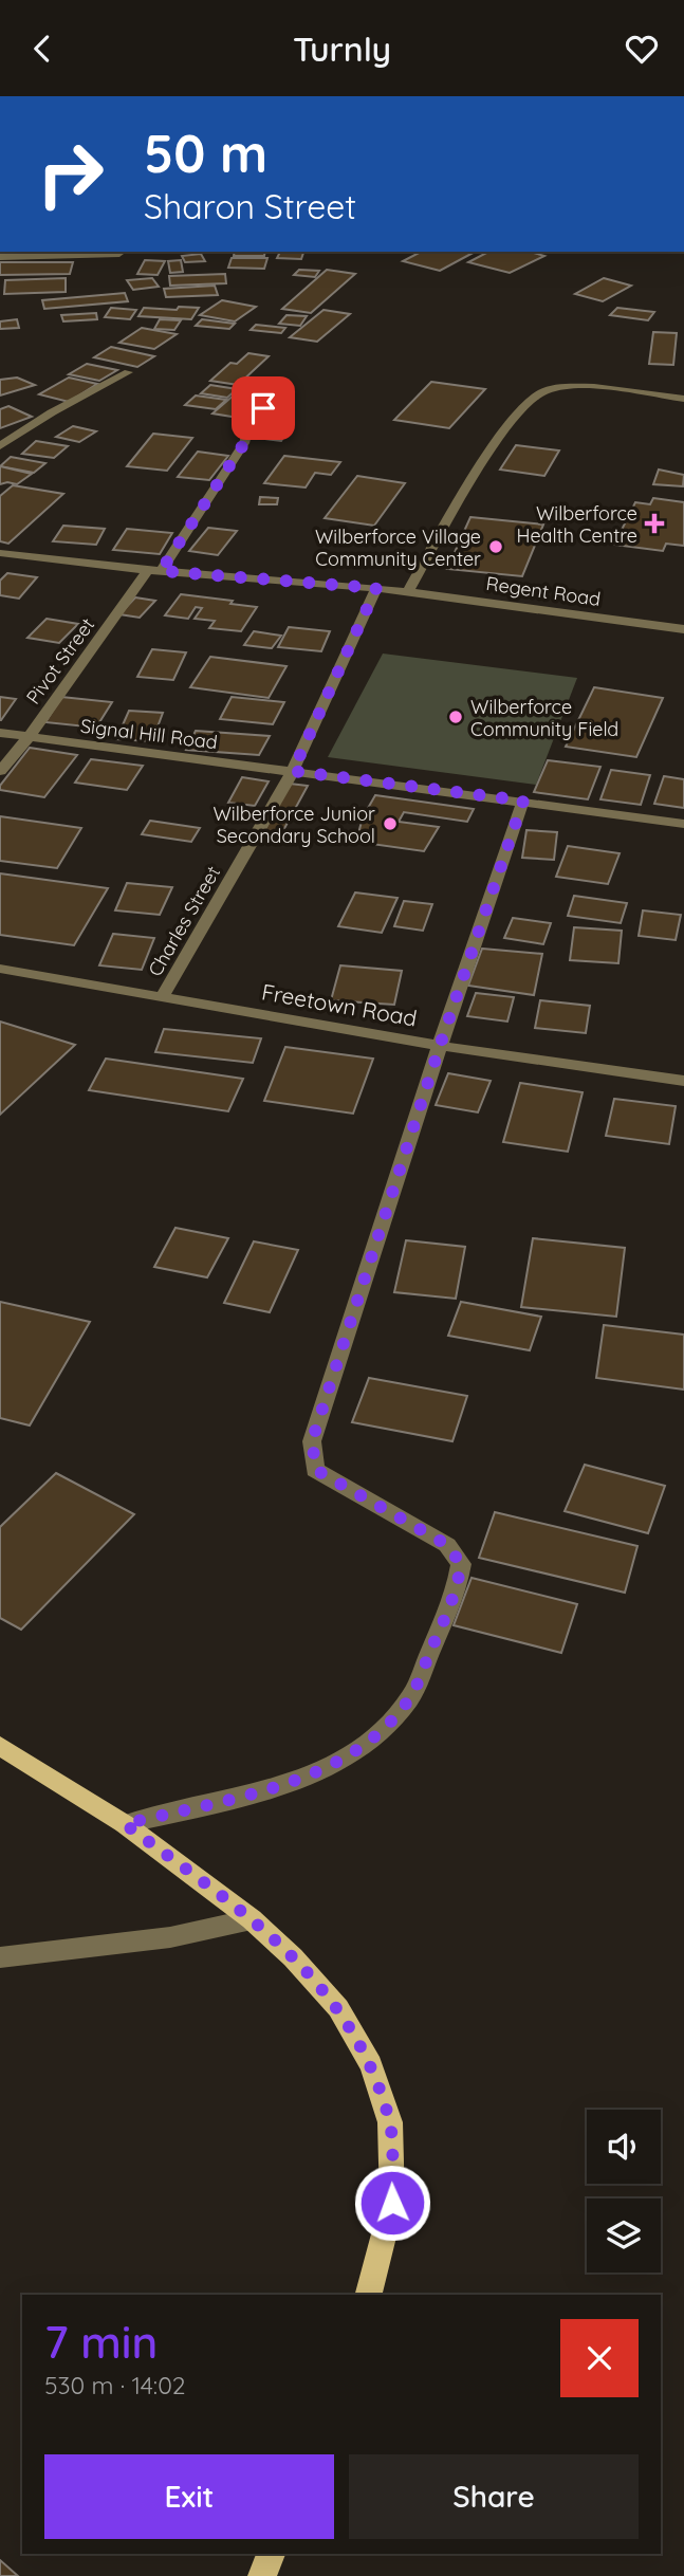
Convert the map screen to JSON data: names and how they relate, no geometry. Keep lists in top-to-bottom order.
{
  "streets": {
    "street": [
      "Regent Road",
      "Pivot Street",
      "Signal Hill Road",
      "Charles Street",
      "Freetown Road"
    ]
  },
  "crossings": [
    ["Regent Road", "Pivot Street"],
    ["Regent Road", "Charles Street"],
    ["Pivot Street", "Signal Hill Road"],
    ["Signal Hill Road", "Charles Street"],
    ["Charles Street", "Freetown Road"]
  ],
  "places": {
    "health": ["Wilberforce Health Centre"],
    "other": ["Wilberforce Village Community Center", "Wilberforce Community Field", "Wilberforce Junior Secondary School"]
  },
  "page": {
    "header": "Turnly",
    "turn": ["50 m", "Sharon Street"],
    "heading": ["7 min", "530 m · 14:02"],
    "buttons": ["Exit", "Share"]
  }
}
